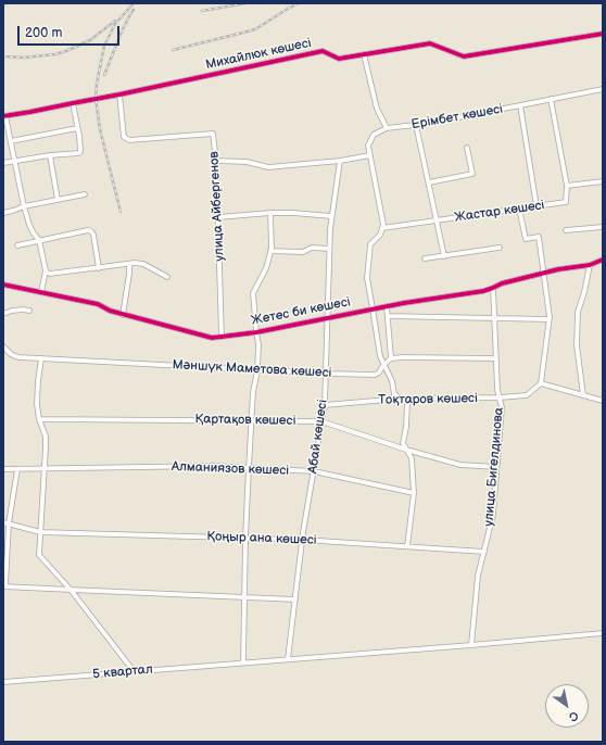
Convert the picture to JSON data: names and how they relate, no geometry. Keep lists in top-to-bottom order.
{
  "streets": {
    "street": [
      "Михайлюк көшесі",
      "Ерімбет көшесі",
      "улица Айбергенов",
      "Жастар көшесі",
      "Жетес би көшесі",
      "Мәншүк Маметова көшесі",
      "Тоқтаров көшесі",
      "Қартақов көшесі",
      "Абай көшесі",
      "улица Бигелдинова",
      "Алманиязов көшесі",
      "Қоңыр ана көшесі",
      "5 квартал"
    ]
  },
  "crossings": [
    ["Михайлюк көшесі", "улица Айбергенов"],
    ["улица Айбергенов", "Жетес би көшесі"],
    ["Жетес би көшесі", "Абай көшесі"],
    ["Жетес би көшесі", "улица Бигелдинова"],
    ["Мәншүк Маметова көшесі", "Абай көшесі"],
    ["Тоқтаров көшесі", "Абай көшесі"],
    ["Тоқтаров көшесі", "улица Бигелдинова"],
    ["Қартақов көшесі", "Абай көшесі"],
    ["Қартақов көшесі", "улица Бигелдинова"],
    ["Абай көшесі", "Алманиязов көшесі"],
    ["Абай көшесі", "Қоңыр ана көшесі"],
    ["Абай көшесі", "5 квартал"],
    ["улица Бигелдинова", "Қоңыр ана көшесі"],
    ["улица Бигелдинова", "5 квартал"]
  ],
  "scale_bar": "200 m",
  "north": "bottom right"
}
